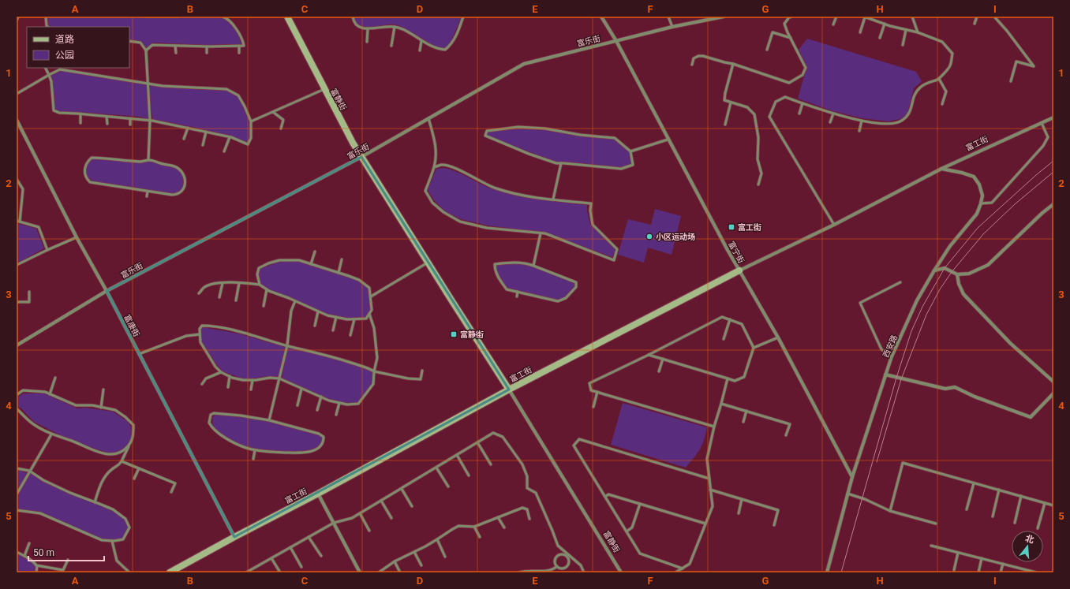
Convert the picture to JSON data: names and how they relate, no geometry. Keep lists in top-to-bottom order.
{
  "streets": {
    "street": [
      "富乐街",
      "富静街",
      "富工街",
      "富宁街",
      "富康街",
      "西安路"
    ]
  },
  "crossings": [
    ["富乐街", "富静街"],
    ["富乐街", "富宁街"],
    ["富乐街", "富康街"],
    ["富静街", "富工街"],
    ["富工街", "富宁街"],
    ["富工街", "富康街"],
    ["富宁街", "西安路"]
  ],
  "places": {
    "transit": ["富工街", "富静街"],
    "other": ["小区运动场"]
  },
  "legend": ["道路", "公园"],
  "scale_bar": "50 m",
  "north": "top",
  "grid": {
    "columns": [
      "A",
      "B",
      "C",
      "D",
      "E",
      "F",
      "G",
      "H",
      "I"
    ],
    "rows": [
      "1",
      "2",
      "3",
      "4",
      "5"
    ]
  }
}
